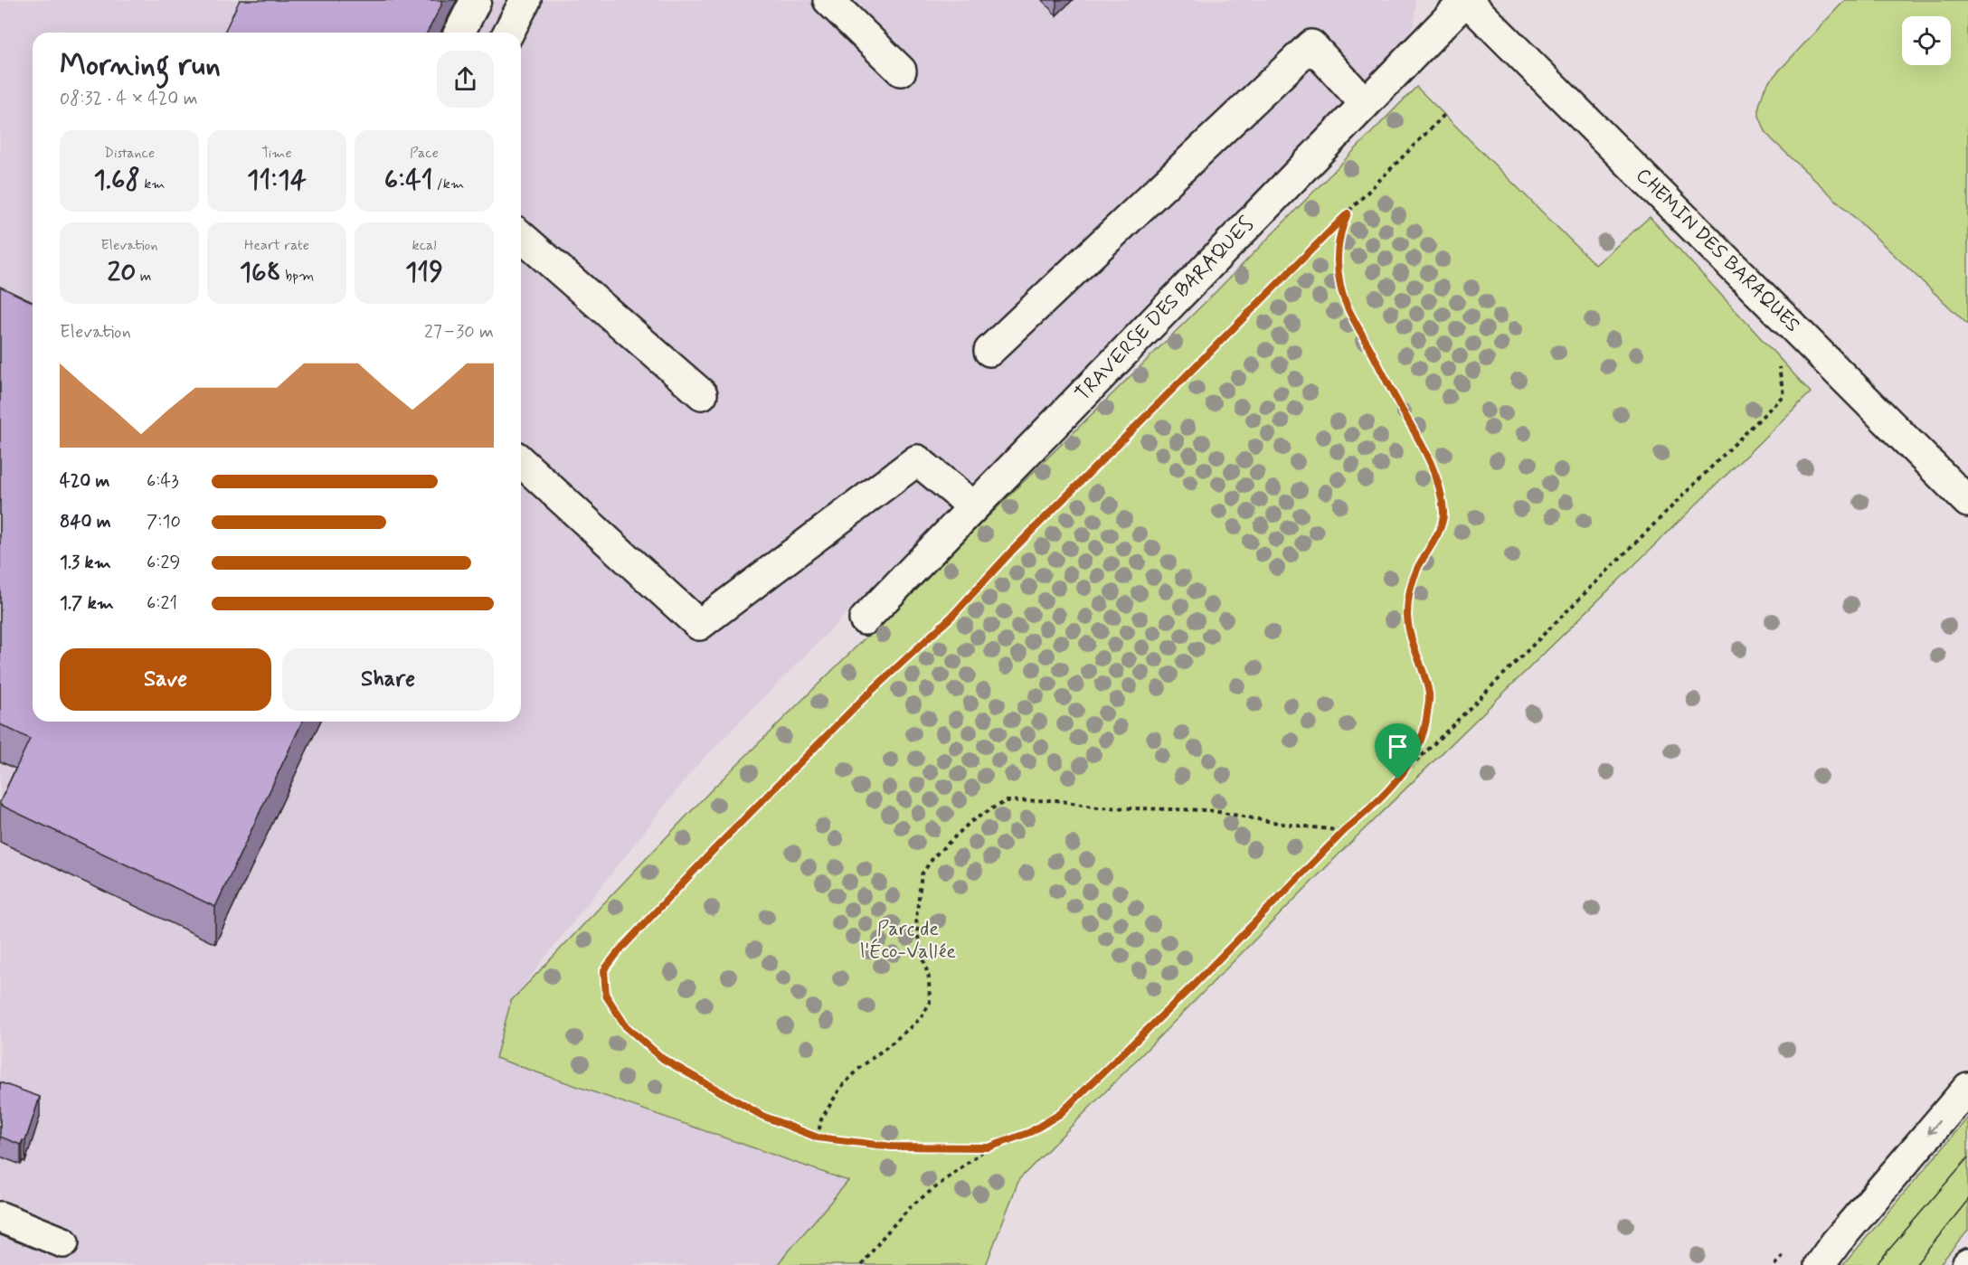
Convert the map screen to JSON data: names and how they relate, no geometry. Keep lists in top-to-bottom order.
{
  "streets": {
    "street": ["CHEMIN DES BARAQUES", "TRAVERSE DES BARAQUES"]
  },
  "crossings": [
    ["CHEMIN DES BARAQUES", "TRAVERSE DES BARAQUES"]
  ],
  "parks": ["Parc de l'Éco-Vallée"],
  "page": {
    "heading": ["Morning run", "08:32 · 4 × 420 m"],
    "stats": [
      ["Distance", "1.68 km"],
      ["Time", "11:14"],
      ["Pace", "6:41 /km"],
      ["Elevation", "20 m"],
      ["Heart rate", "168 bpm"],
      ["kcal", "119"]
    ],
    "chart": ["Elevation", "27–30 m"],
    "list": [
      {
        "name": "420 m",
        "note": "6:43"
      },
      {
        "name": "840 m",
        "note": "7:10"
      },
      {
        "name": "1.3 km",
        "note": "6:29"
      },
      {
        "name": "1.7 km",
        "note": "6:21"
      }
    ],
    "buttons": ["Save", "Share"]
  }
}
